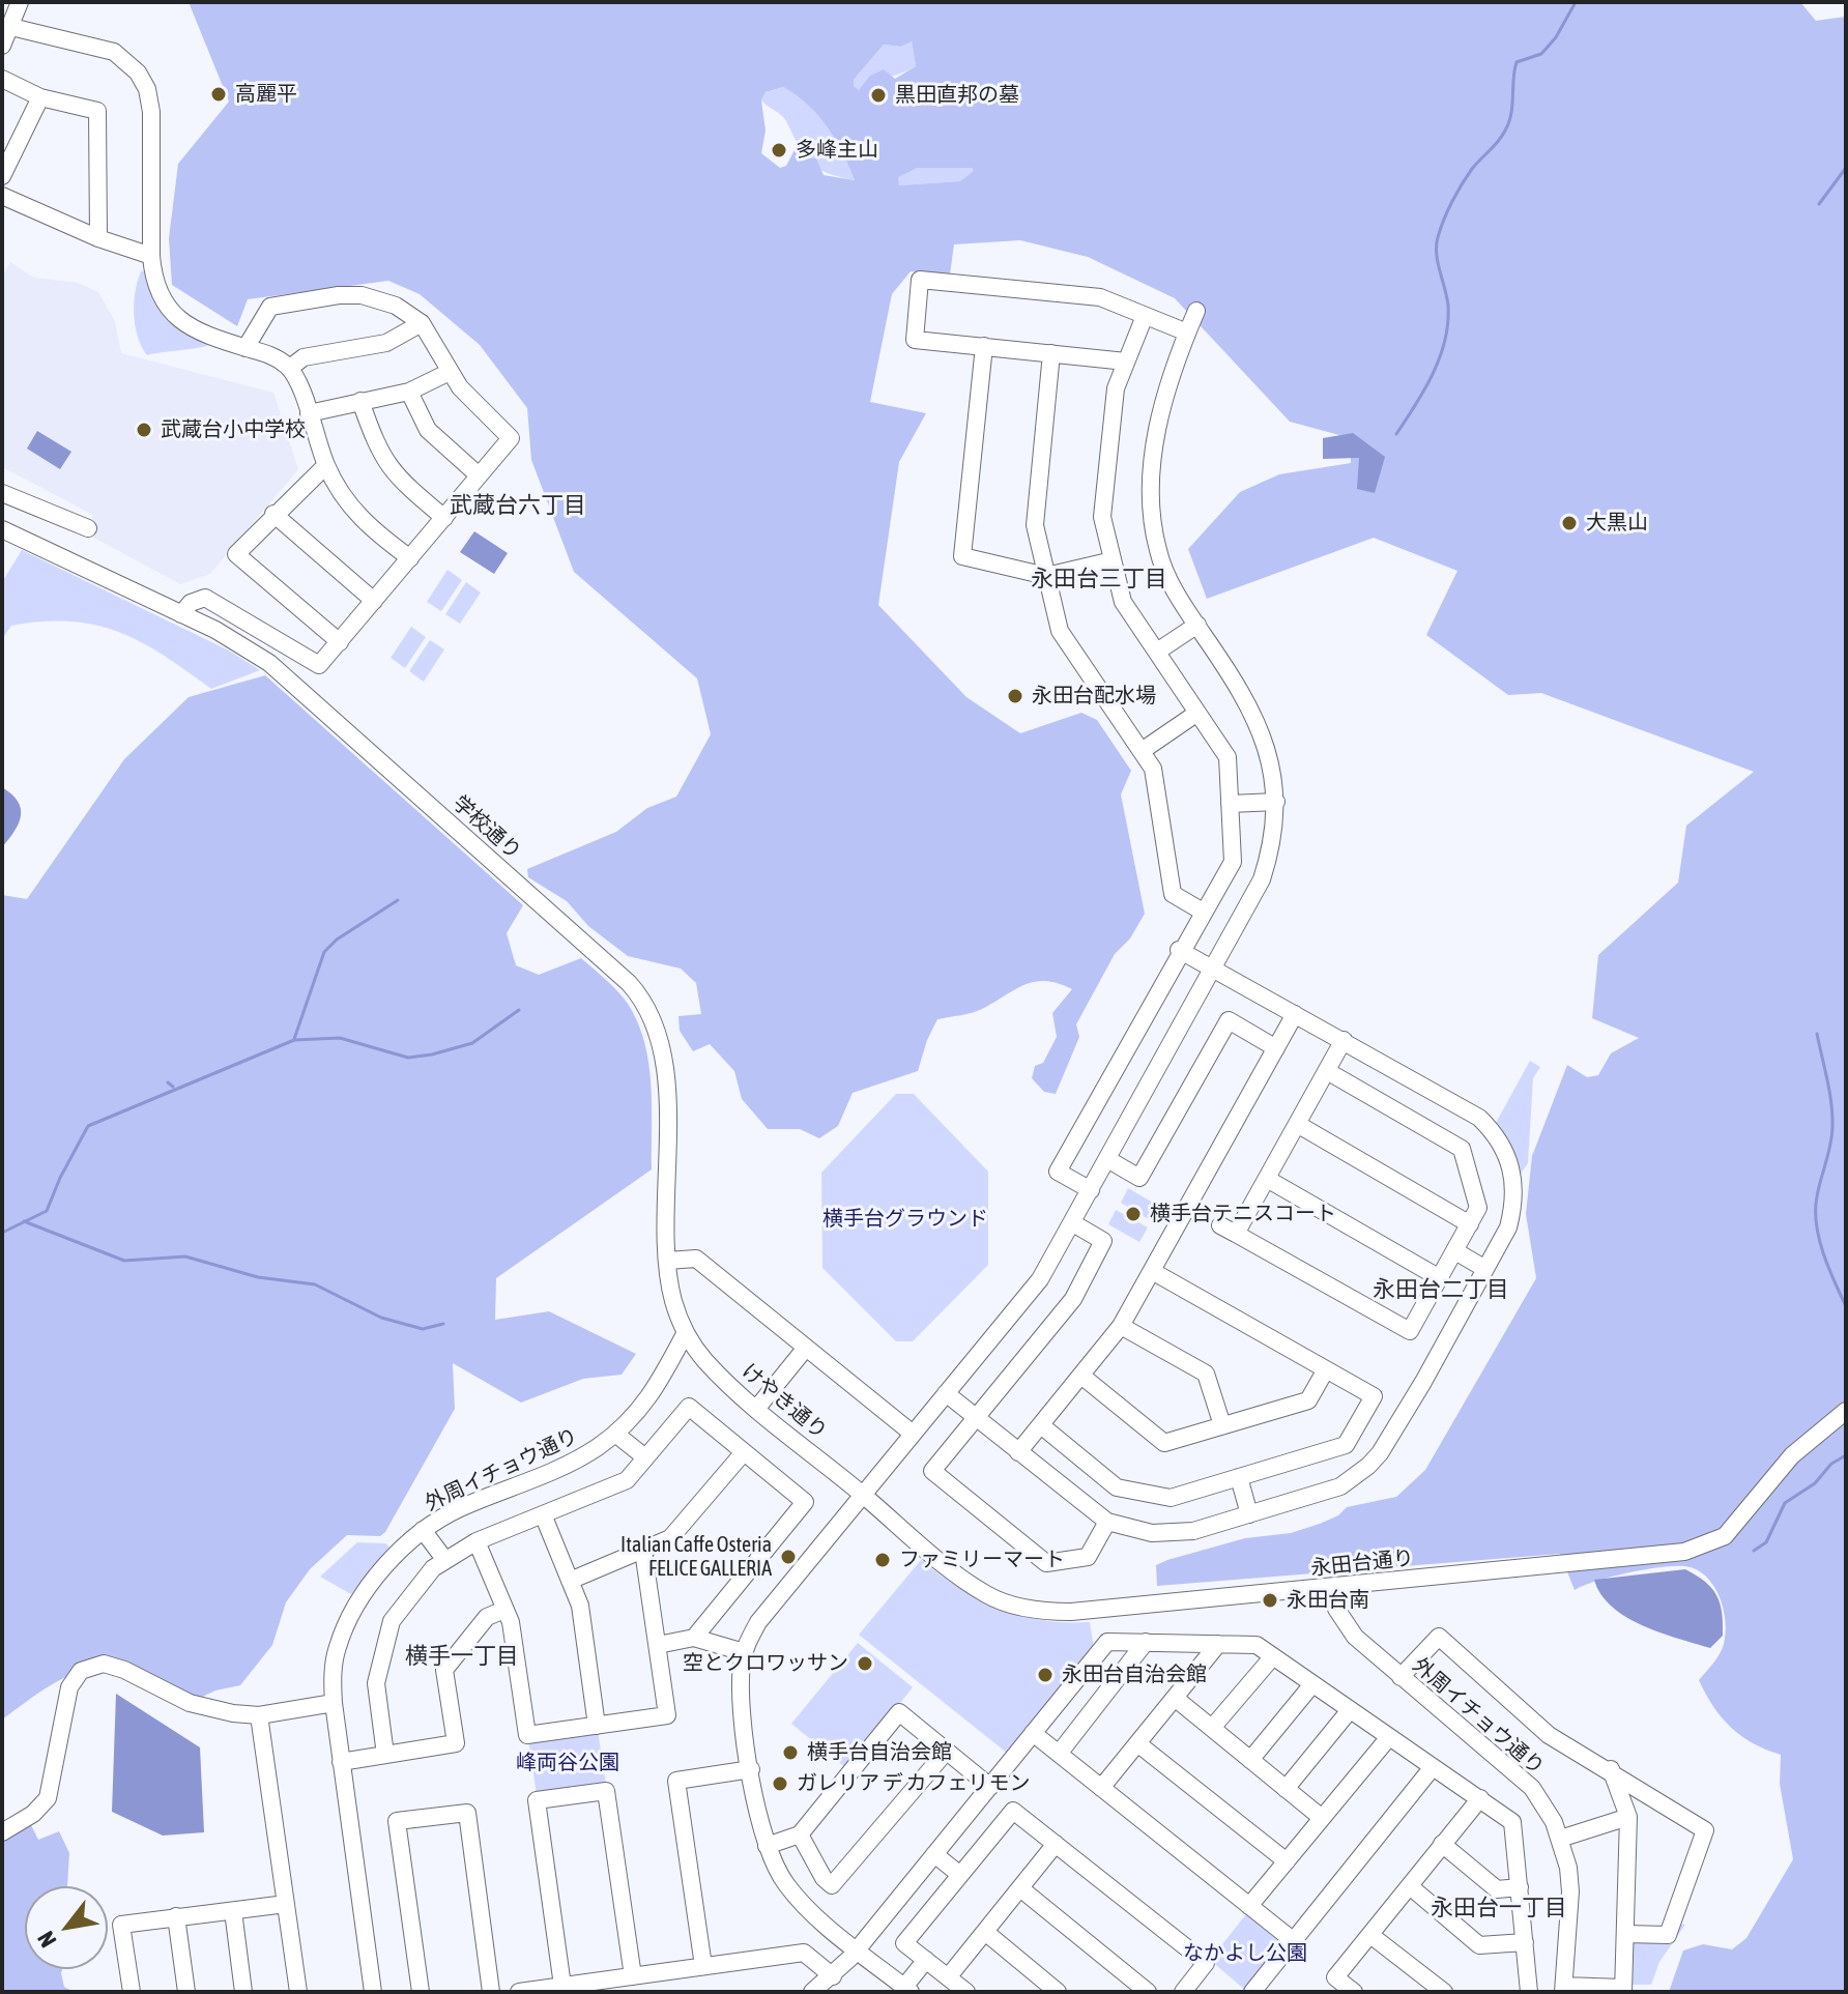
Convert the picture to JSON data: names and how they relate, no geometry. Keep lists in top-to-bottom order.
{
  "streets": {
    "street": [
      "学校通り",
      "けやき通り",
      "外周イチョウ通り",
      "永田台通り"
    ]
  },
  "crossings": [
    ["学校通り", "けやき通り"],
    ["学校通り", "外周イチョウ通り"],
    ["けやき通り", "外周イチョウ通り"],
    ["けやき通り", "永田台通り"],
    ["外周イチョウ通り", "永田台通り"]
  ],
  "districts": [
    "武蔵台六丁目",
    "永田台三丁目",
    "永田台二丁目",
    "横手一丁目",
    "永田台一丁目"
  ],
  "parks": ["横手台グラウンド", "峰両谷公園", "なかよし公園"],
  "places": [
    "高麗平",
    "黒田直邦の墓",
    "多峰主山",
    "武蔵台小中学校",
    "大黒山",
    "永田台配水場",
    "横手台テニスコート",
    "Italian Caffe Osteria FELICE GALLERIA",
    "ファミリーマート",
    "永田台南",
    "空とクロワッサン",
    "永田台自治会館",
    "横手台自治会館",
    "ガレリア デ カフェリモン"
  ],
  "north": "bottom left"
}
